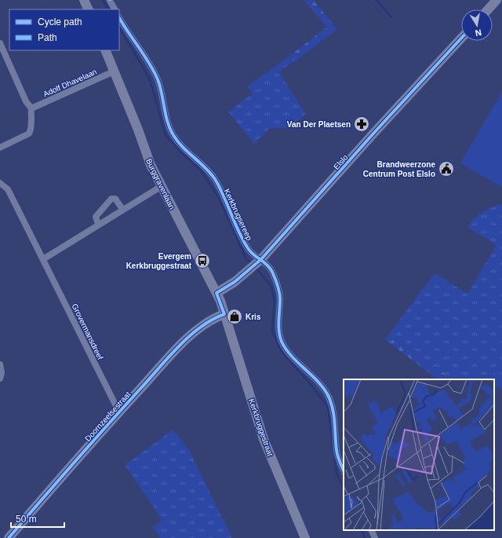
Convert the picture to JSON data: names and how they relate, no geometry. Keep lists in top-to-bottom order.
{
  "streets": {
    "main road": [
      "Elslo",
      "Burggravenlaan",
      "Doornzeelsestraat",
      "Kerkbruggestraat"
    ],
    "street": ["Adolf Dhavelaan", "Kerkbrugsereep", "Grovermansdreef"]
  },
  "crossings": [
    ["Adolf Dhavelaan", "Burggravenlaan"],
    ["Elslo", "Burggravenlaan"],
    ["Elslo", "Kerkbrugsereep"],
    ["Burggravenlaan", "Doornzeelsestraat"],
    ["Burggravenlaan", "Kerkbruggestraat"],
    ["Grovermansdreef", "Doornzeelsestraat"],
    ["Doornzeelsestraat", "Kerkbruggestraat"]
  ],
  "places": {
    "pharmacy": ["Van Der Plaetsen"],
    "public building": ["Brandweerzone Centrum Post Elslo"],
    "bus stop": ["Evergem Kerkbruggestraat"],
    "shop": ["Kris"]
  },
  "legend": ["Cycle path", "Path"],
  "scale_bar": "50 m",
  "north": "bottom"
}
